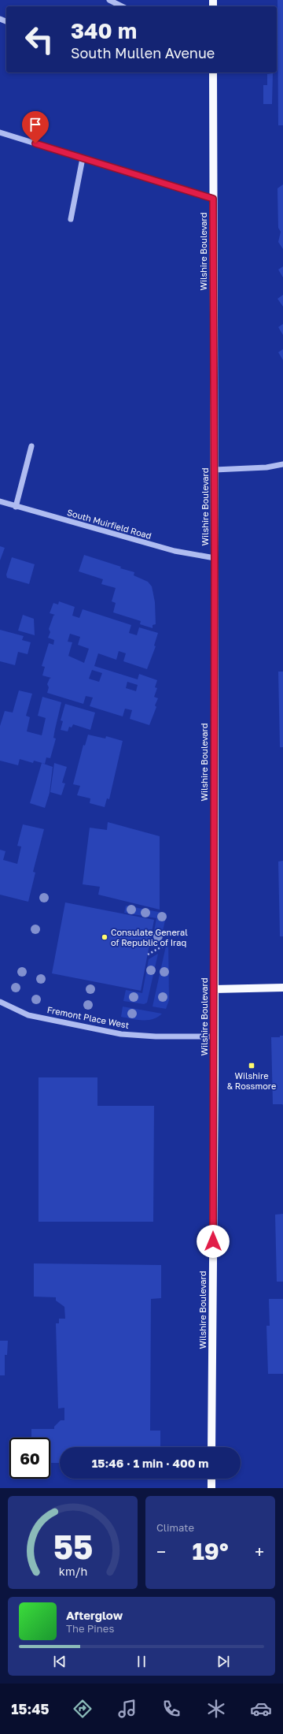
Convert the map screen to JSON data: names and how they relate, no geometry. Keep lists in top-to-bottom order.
{
  "streets": {
    "main road": ["Wilshire Boulevard"],
    "street": ["South Muirfield Road", "Fremont Place West"]
  },
  "crossings": [
    ["Wilshire Boulevard", "South Muirfield Road"],
    ["Wilshire Boulevard", "Fremont Place West"]
  ],
  "places": {
    "other": ["Consulate General of Republic of Iraq"],
    "transit": ["Wilshire & Rossmore"]
  },
  "page": {
    "turn": ["340 m", "South Mullen Avenue"],
    "limit": "60",
    "trip": "15:46 · 1 min · 400 m",
    "tile": "Climate",
    "heat": ["−", "19°", "+"],
    "song": ["Afterglow", "The Pines"],
    "tabs": "15:45",
    "gauge": ["55", "km/h"]
  }
}
